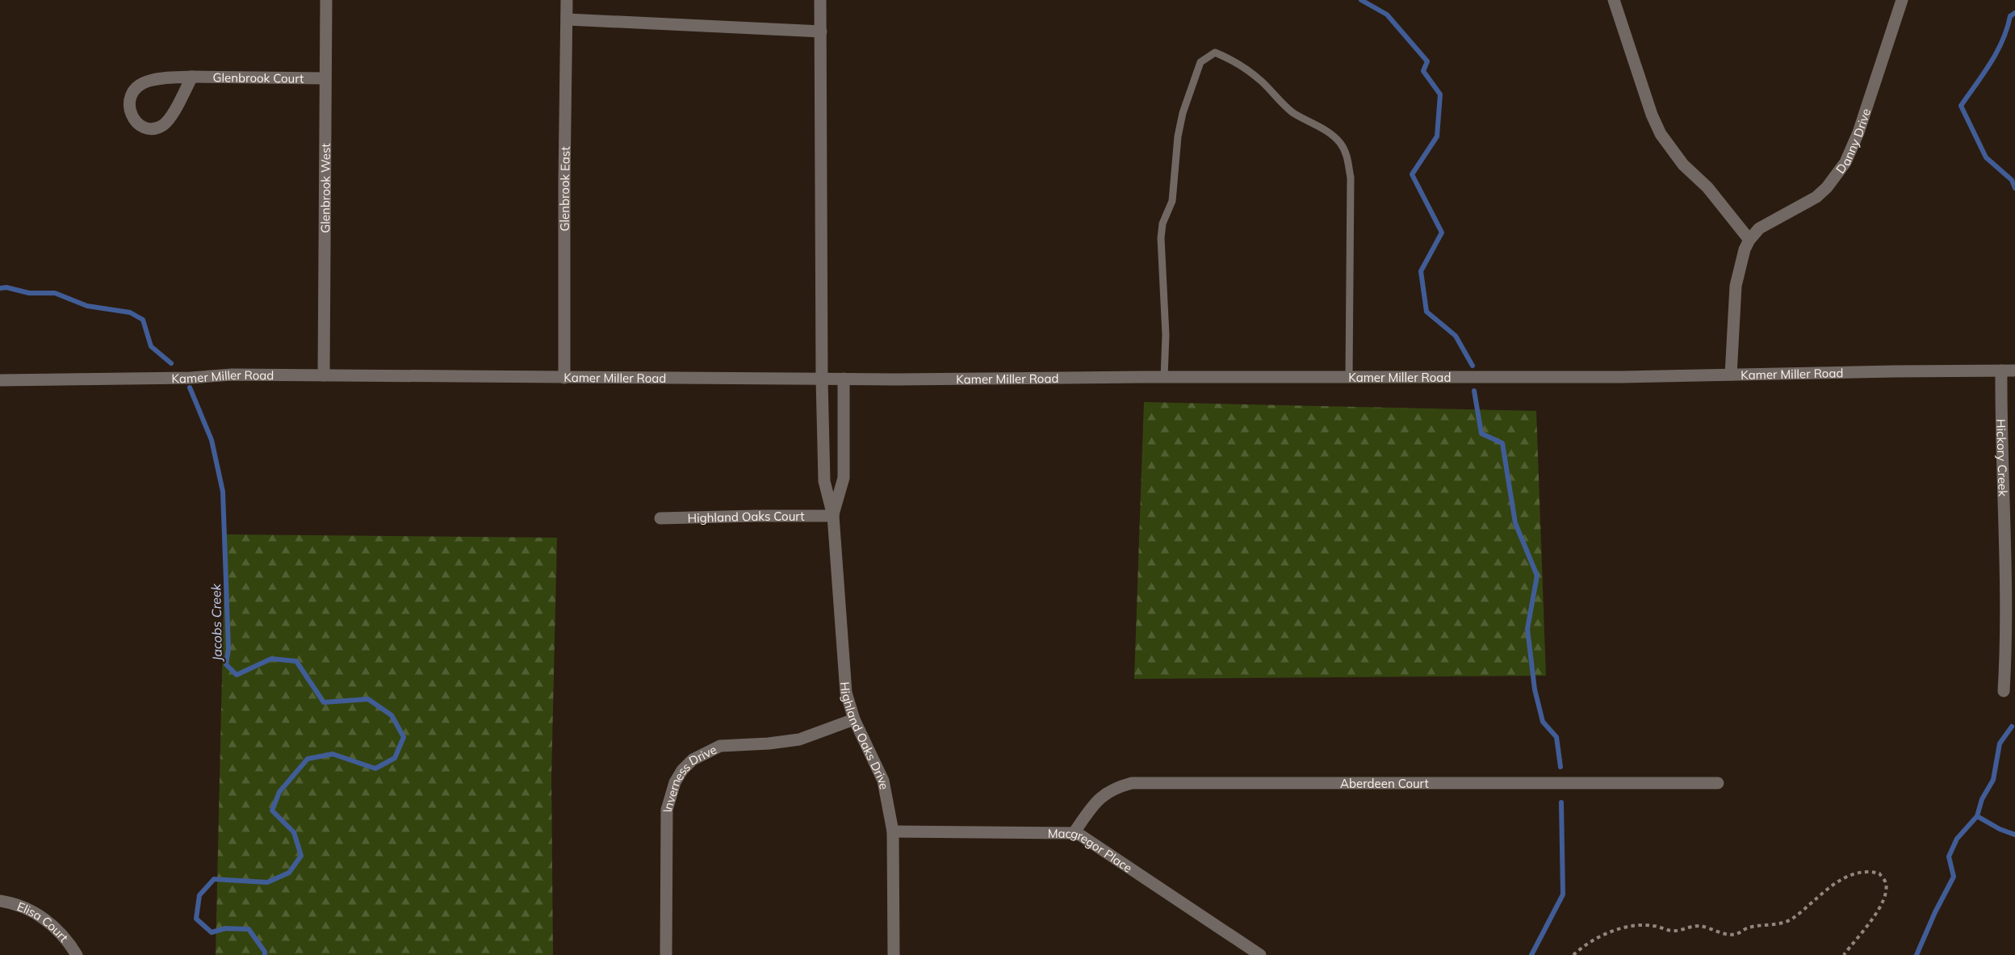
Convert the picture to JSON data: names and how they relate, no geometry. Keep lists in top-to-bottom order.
{
  "streets": {
    "street": [
      "Glenbrook Court",
      "Danny Drive",
      "Glenbrook West",
      "Glenbrook East",
      "Kamer Miller Road",
      "Hickory Creek",
      "Highland Oaks Court",
      "Highland Oaks Drive",
      "Inverness Drive",
      "Aberdeen Court",
      "Macgregor Place",
      "Elisa Court"
    ]
  },
  "crossings": [
    ["Glenbrook Court", "Glenbrook West"],
    ["Danny Drive", "Kamer Miller Road"],
    ["Glenbrook West", "Kamer Miller Road"],
    ["Glenbrook East", "Kamer Miller Road"],
    ["Kamer Miller Road", "Hickory Creek"],
    ["Kamer Miller Road", "Highland Oaks Drive"],
    ["Highland Oaks Court", "Highland Oaks Drive"],
    ["Highland Oaks Drive", "Inverness Drive"],
    ["Highland Oaks Drive", "Macgregor Place"],
    ["Aberdeen Court", "Macgregor Place"]
  ],
  "water": ["Jacobs Creek"]
}
